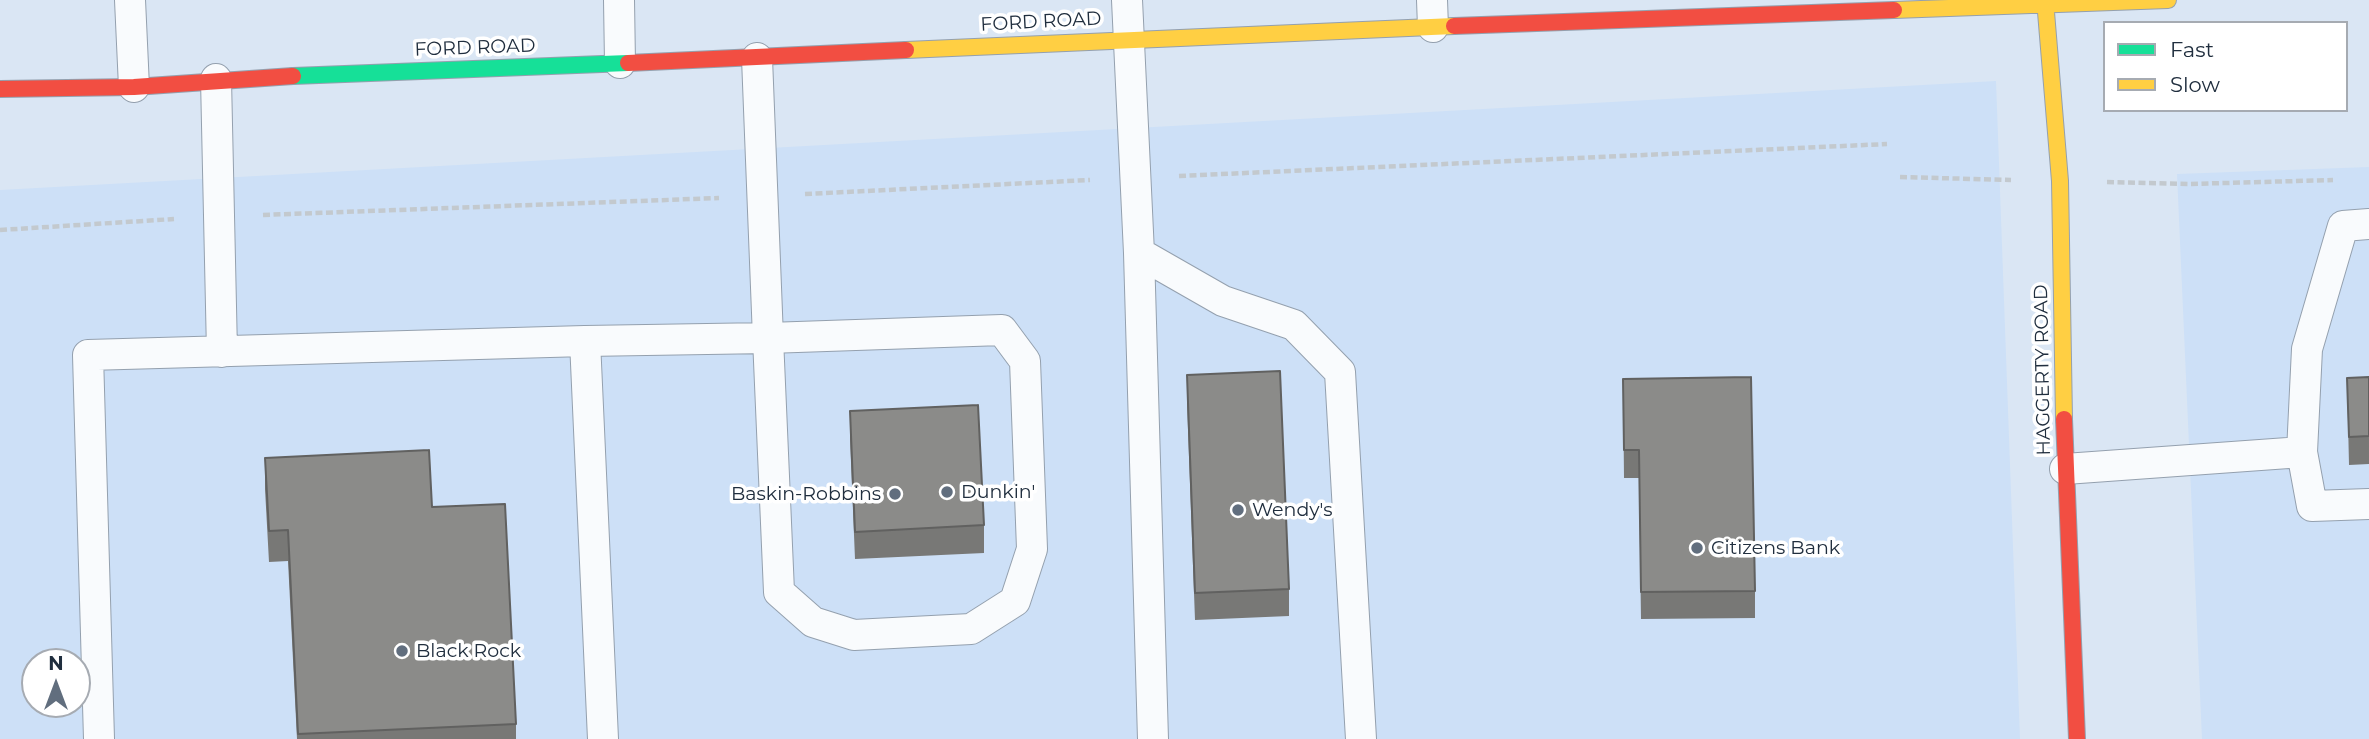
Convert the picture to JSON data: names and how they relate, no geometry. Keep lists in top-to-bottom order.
{
  "streets": {
    "main road": ["FORD ROAD", "HAGGERTY ROAD"]
  },
  "crossings": [
    ["FORD ROAD", "HAGGERTY ROAD"]
  ],
  "places": [
    "Dunkin'",
    "Baskin-Robbins",
    "Wendy's",
    "Citizens Bank",
    "Black Rock"
  ],
  "legend": ["Fast", "Slow"],
  "north": "top"
}
